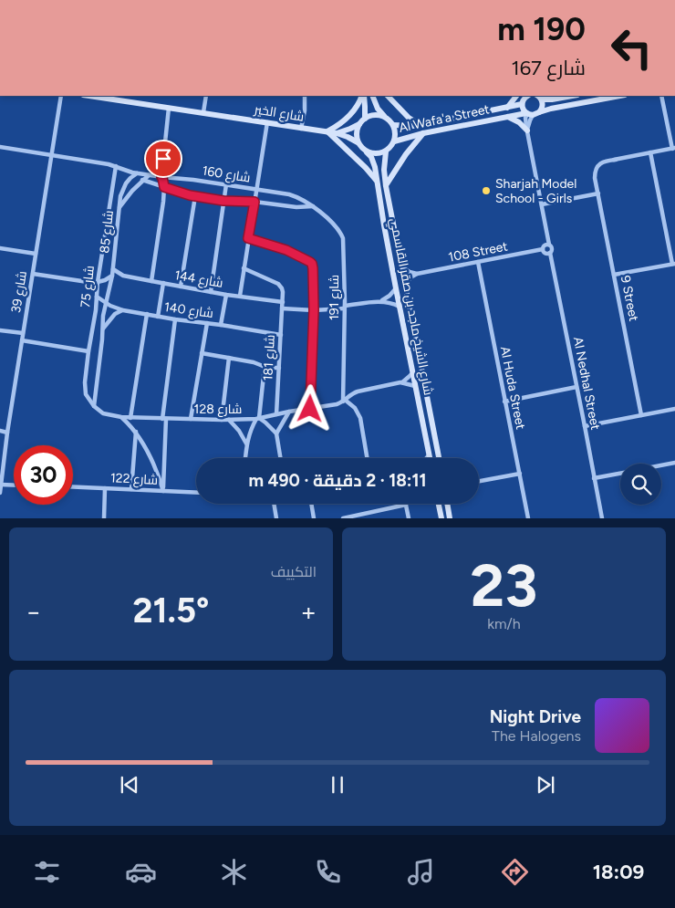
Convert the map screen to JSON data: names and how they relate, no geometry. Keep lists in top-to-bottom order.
{
  "streets": {
    "street": [
      "شارع الخير",
      "Al Wafa'a Street",
      "شارع 160",
      "شارع 85",
      "108 Street",
      "شارع 144",
      "شارع 75",
      "شارع 39",
      "شارع 191",
      "9 Street",
      "شارع الشيخ ماجد بن صقر القاسمي",
      "شارع 140",
      "شارع 181",
      "Al Nedhal Street",
      "Al Huda Street",
      "شارع 128",
      "شارع 122"
    ]
  },
  "crossings": [
    ["شارع الخير", "Al Wafa'a Street"],
    ["شارع الخير", "شارع الشيخ ماجد بن صقر القاسمي"],
    ["Al Wafa'a Street", "شارع الشيخ ماجد بن صقر القاسمي"],
    ["شارع 160", "شارع 85"],
    ["شارع 160", "شارع 75"],
    ["شارع 160", "شارع 39"],
    ["شارع 160", "شارع 191"],
    ["شارع 85", "شارع 144"],
    ["شارع 85", "شارع 75"],
    ["شارع 85", "شارع 140"],
    ["شارع 85", "شارع 128"],
    ["108 Street", "Al Nedhal Street"],
    ["108 Street", "Al Huda Street"],
    ["شارع 144", "شارع 181"],
    ["شارع 75", "شارع 140"],
    ["شارع 75", "شارع 128"],
    ["شارع 191", "شارع 128"],
    ["شارع 140", "شارع 181"],
    ["شارع 181", "شارع 128"]
  ],
  "places": ["Sharjah Model School - Girls"],
  "page": {
    "turn": ["190 m", "شارع 167"],
    "limit": "30",
    "trip": "18:11 · 2 دقيقة · 490 m",
    "tile": [
      ["23", "km/h"],
      "التكييف"
    ],
    "heat": ["−", "21.5°", "+"],
    "song": ["Night Drive", "The Halogens"],
    "tabs": "18:09"
  }
}
